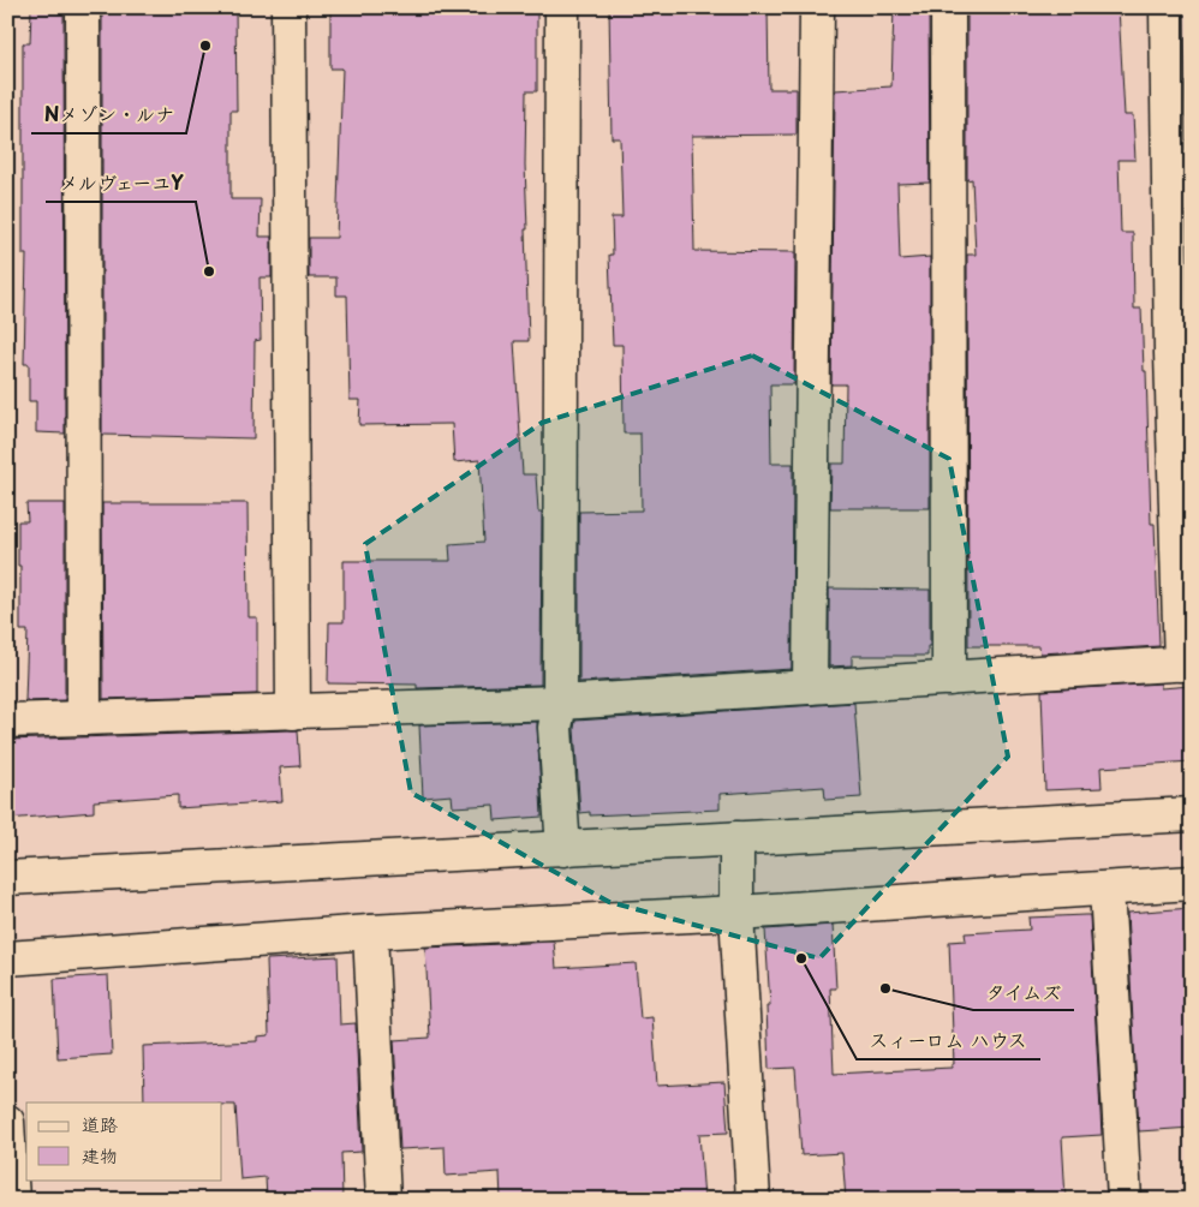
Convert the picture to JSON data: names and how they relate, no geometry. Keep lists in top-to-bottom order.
{
  "places": [
    "Nメゾン・ルナ",
    "メルヴェーユY",
    "スィーロム ハウス",
    "タイムズ"
  ],
  "legend": ["道路", "建物"]
}
